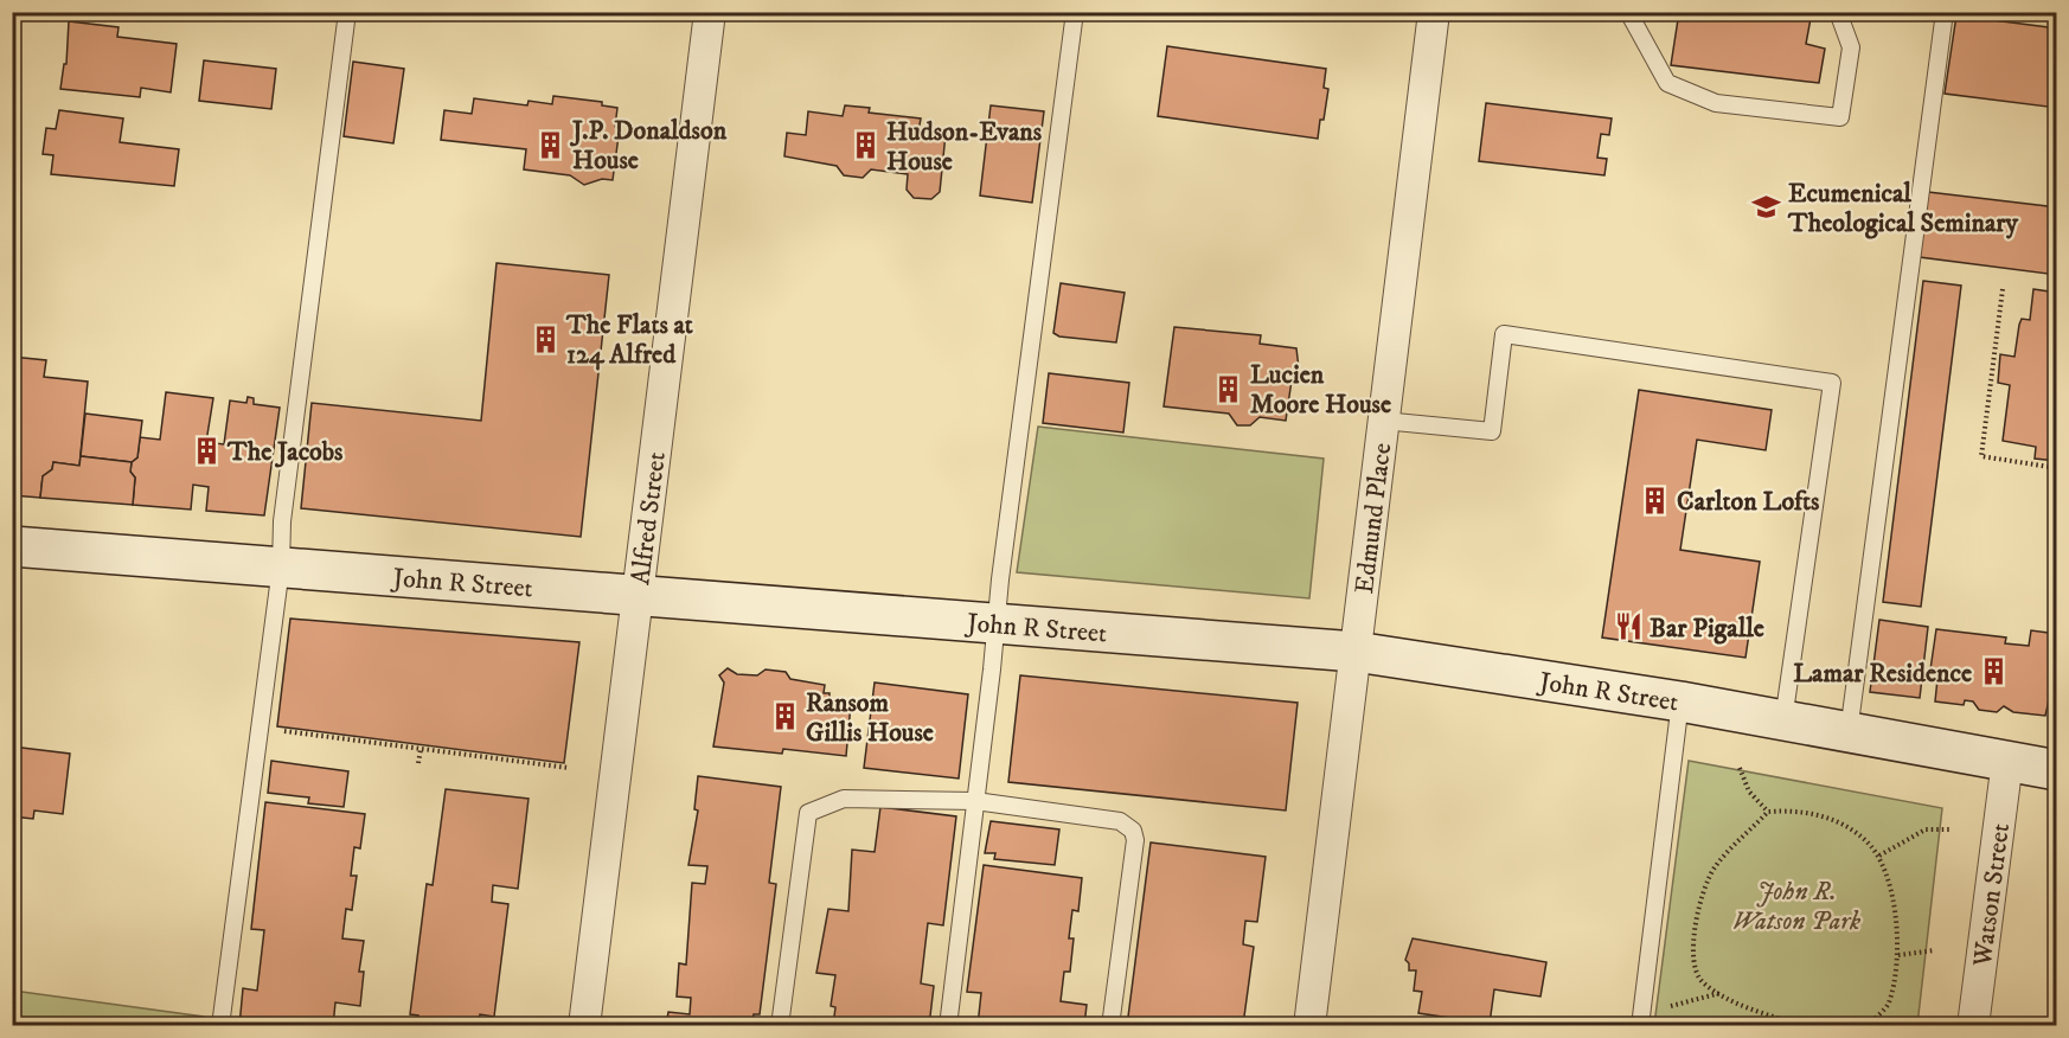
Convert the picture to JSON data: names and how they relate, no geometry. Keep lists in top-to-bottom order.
{
  "streets": {
    "street": [
      "Alfred Street",
      "Edmund Place",
      "John R Street",
      "Watson Street"
    ]
  },
  "crossings": [
    ["Alfred Street", "John R Street"],
    ["Edmund Place", "John R Street"],
    ["John R Street", "Watson Street"]
  ],
  "parks": ["John R. Watson Park"],
  "places": {
    "building": [
      "J.P. Donaldson House",
      "Hudson-Evans House",
      "The Flats at 124 Alfred",
      "Lucien Moore House",
      "The Jacobs",
      "Carlton Lofts",
      "Lamar Residence",
      "Ransom Gillis House"
    ],
    "school or university": ["Ecumenical Theological Seminary"],
    "restaurant": ["Bar Pigalle"]
  }
}
